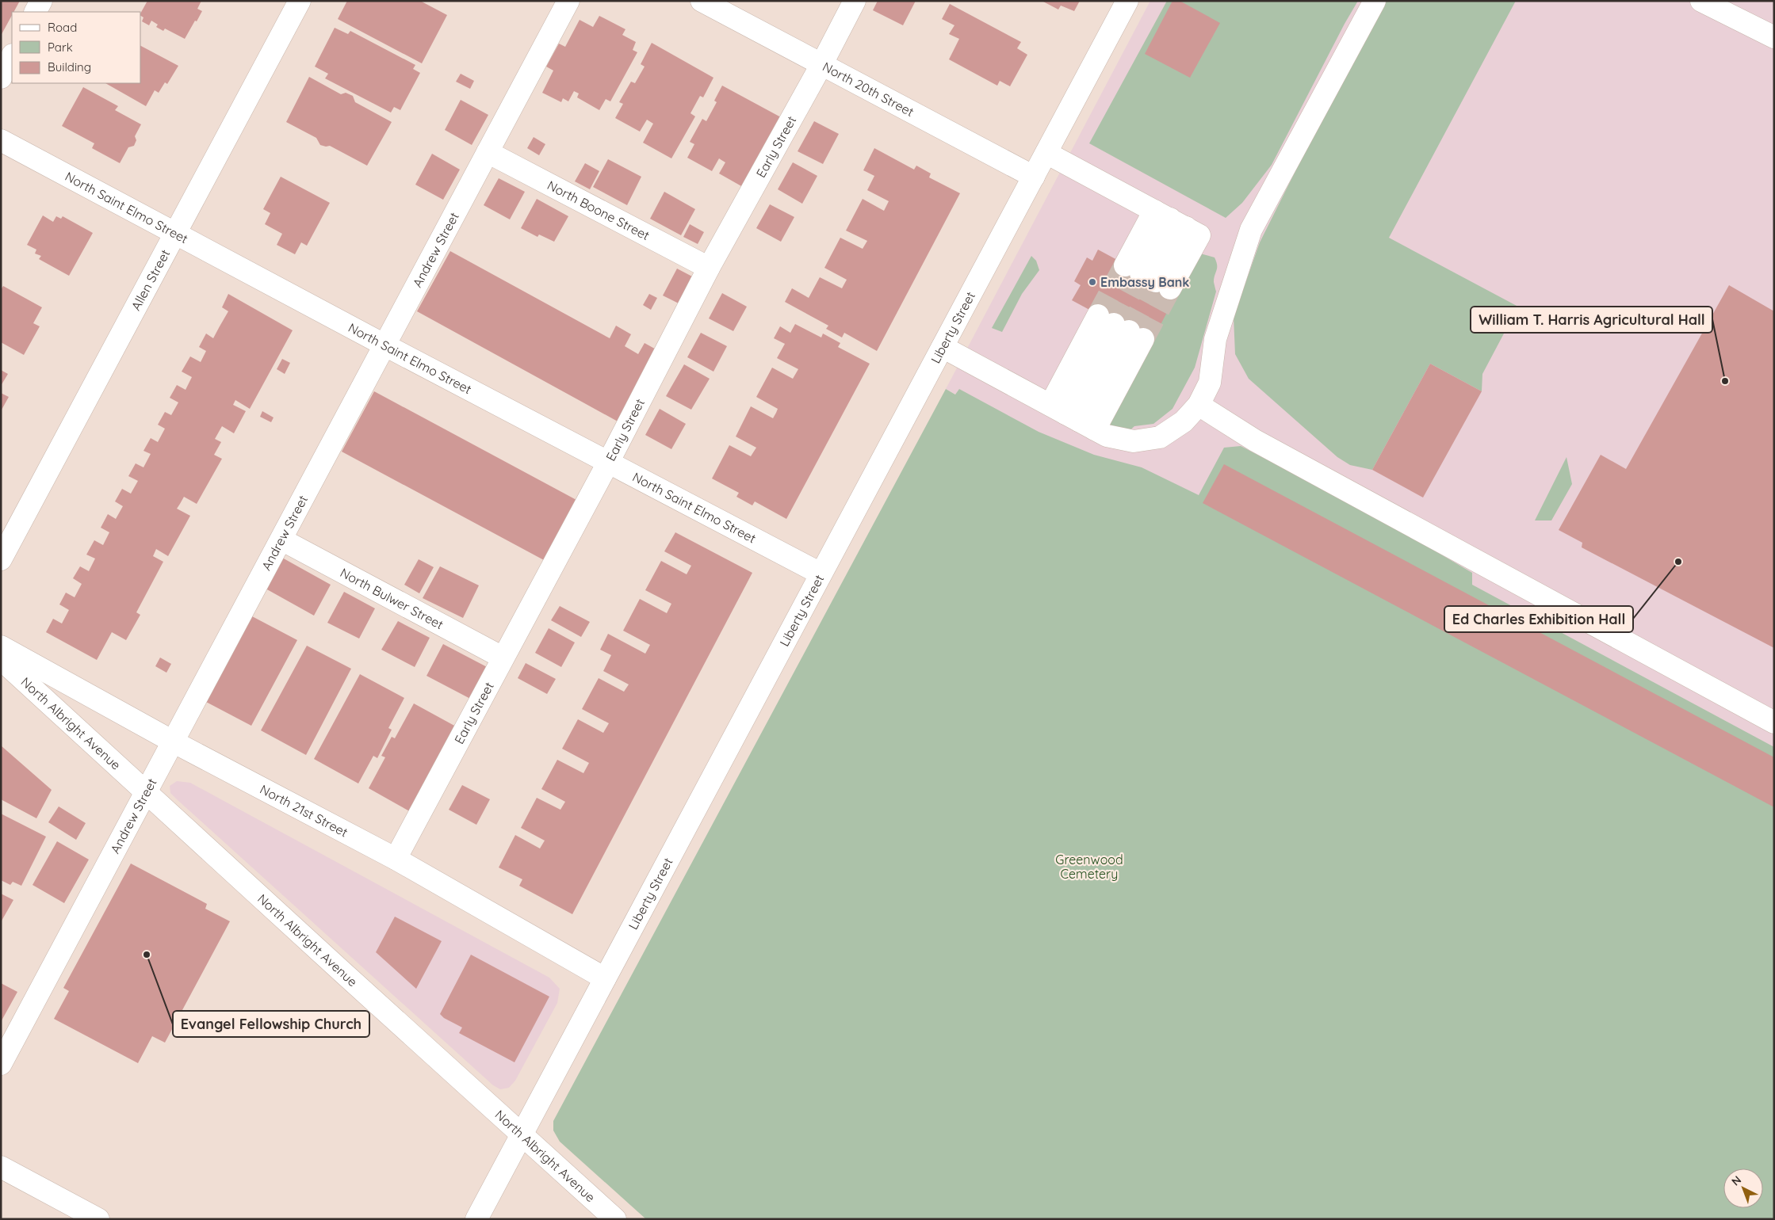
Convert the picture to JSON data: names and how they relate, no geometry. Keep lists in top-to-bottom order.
{
  "streets": {
    "street": [
      "North 20th Street",
      "Early Street",
      "North Saint Elmo Street",
      "North Boone Street",
      "Andrew Street",
      "Allen Street",
      "Liberty Street",
      "North Bulwer Street",
      "North Albright Avenue",
      "North 21st Street"
    ]
  },
  "crossings": [
    ["North 20th Street", "Early Street"],
    ["North 20th Street", "Liberty Street"],
    ["Early Street", "North Saint Elmo Street"],
    ["Early Street", "North Boone Street"],
    ["Early Street", "North Bulwer Street"],
    ["Early Street", "North 21st Street"],
    ["North Saint Elmo Street", "Andrew Street"],
    ["North Saint Elmo Street", "Allen Street"],
    ["North Saint Elmo Street", "Liberty Street"],
    ["North Boone Street", "Andrew Street"],
    ["Andrew Street", "North Bulwer Street"],
    ["Andrew Street", "North Albright Avenue"],
    ["Andrew Street", "North 21st Street"],
    ["Liberty Street", "North Albright Avenue"],
    ["Liberty Street", "North 21st Street"]
  ],
  "parks": ["Greenwood Cemetery"],
  "places": [
    "Embassy Bank",
    "William T. Harris Agricultural Hall",
    "Ed Charles Exhibition Hall",
    "Evangel Fellowship Church"
  ],
  "legend": ["Road", "Park", "Building"],
  "north": "top left"
}
